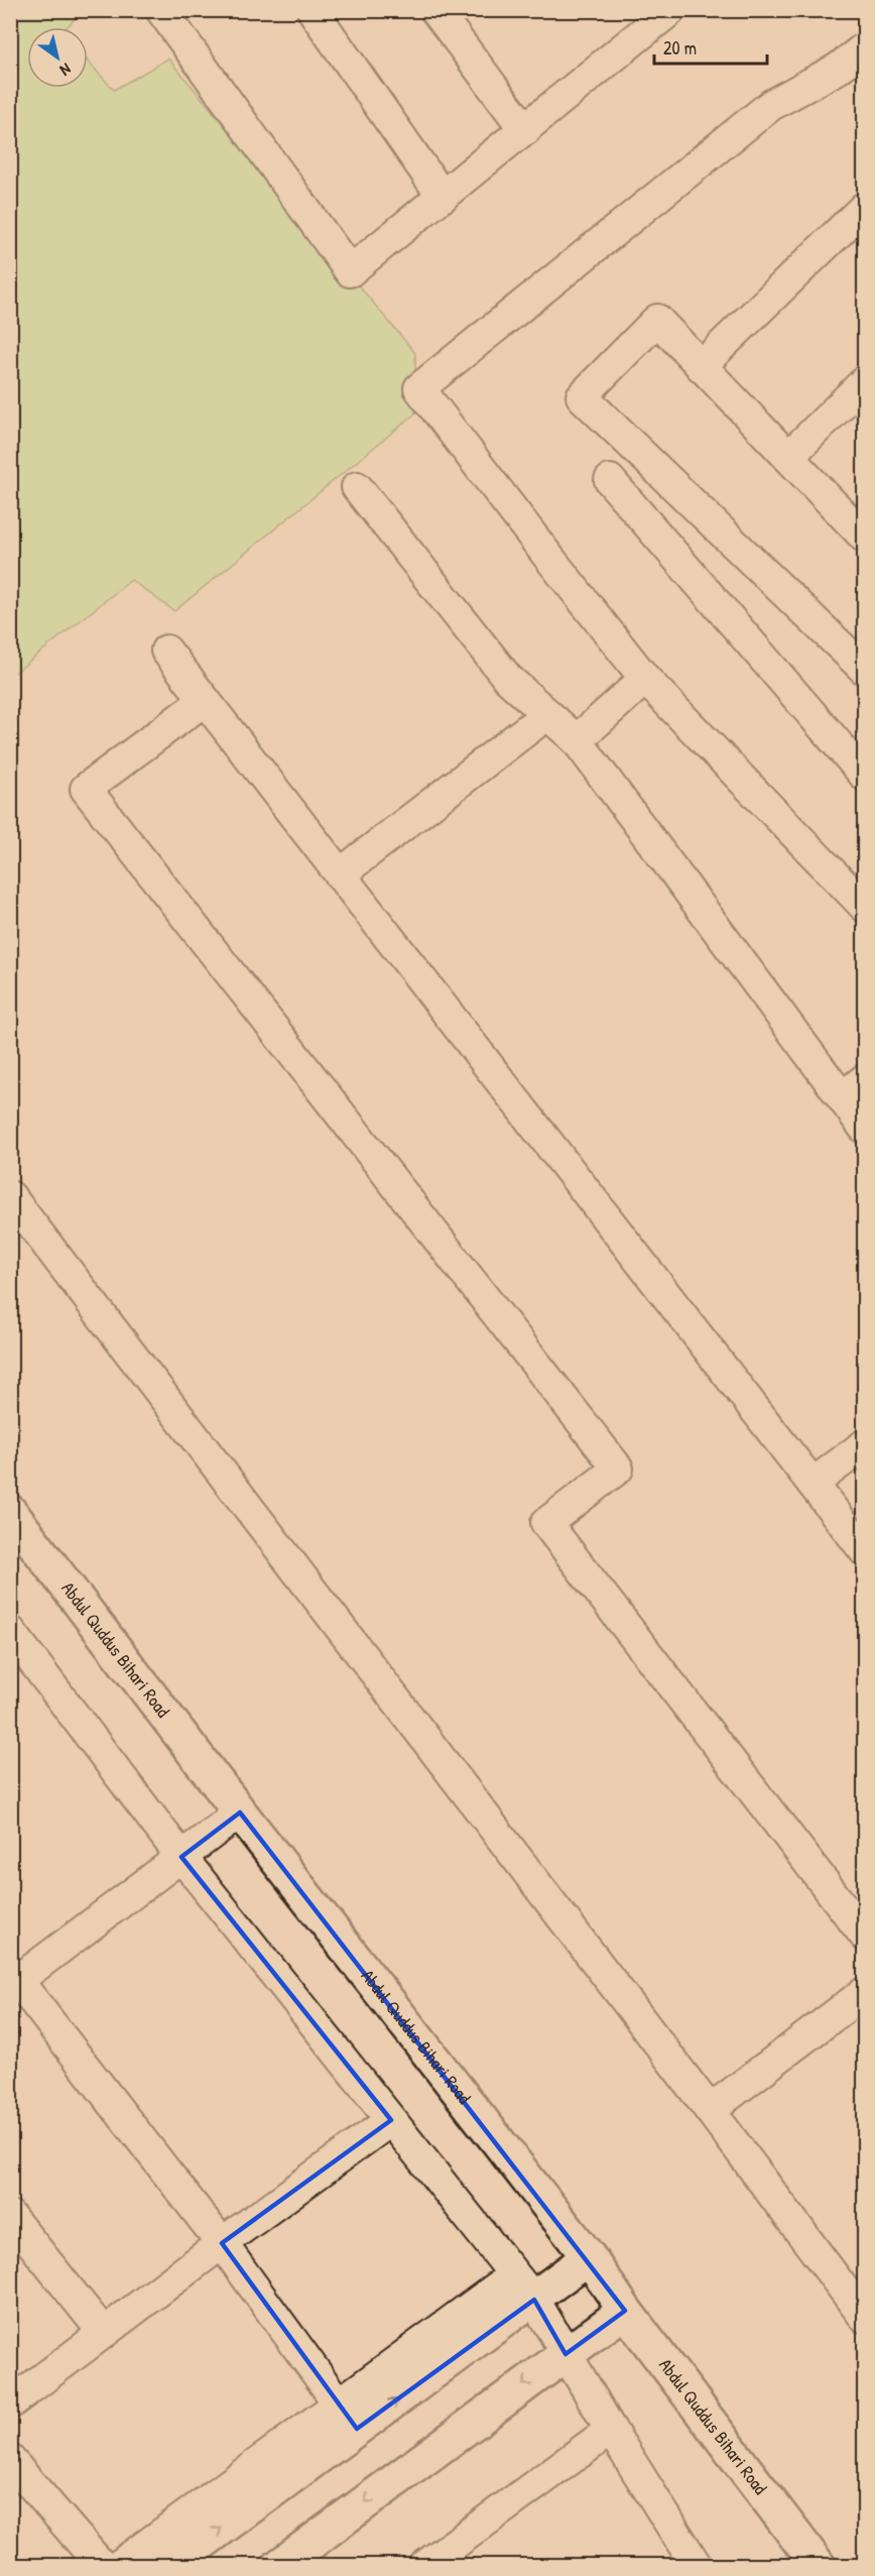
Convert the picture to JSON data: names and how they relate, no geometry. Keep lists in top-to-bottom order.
{
  "streets": {
    "main road": ["Abdul Quddus Bihari Road"]
  },
  "scale_bar": "20 m",
  "north": "bottom right"
}
